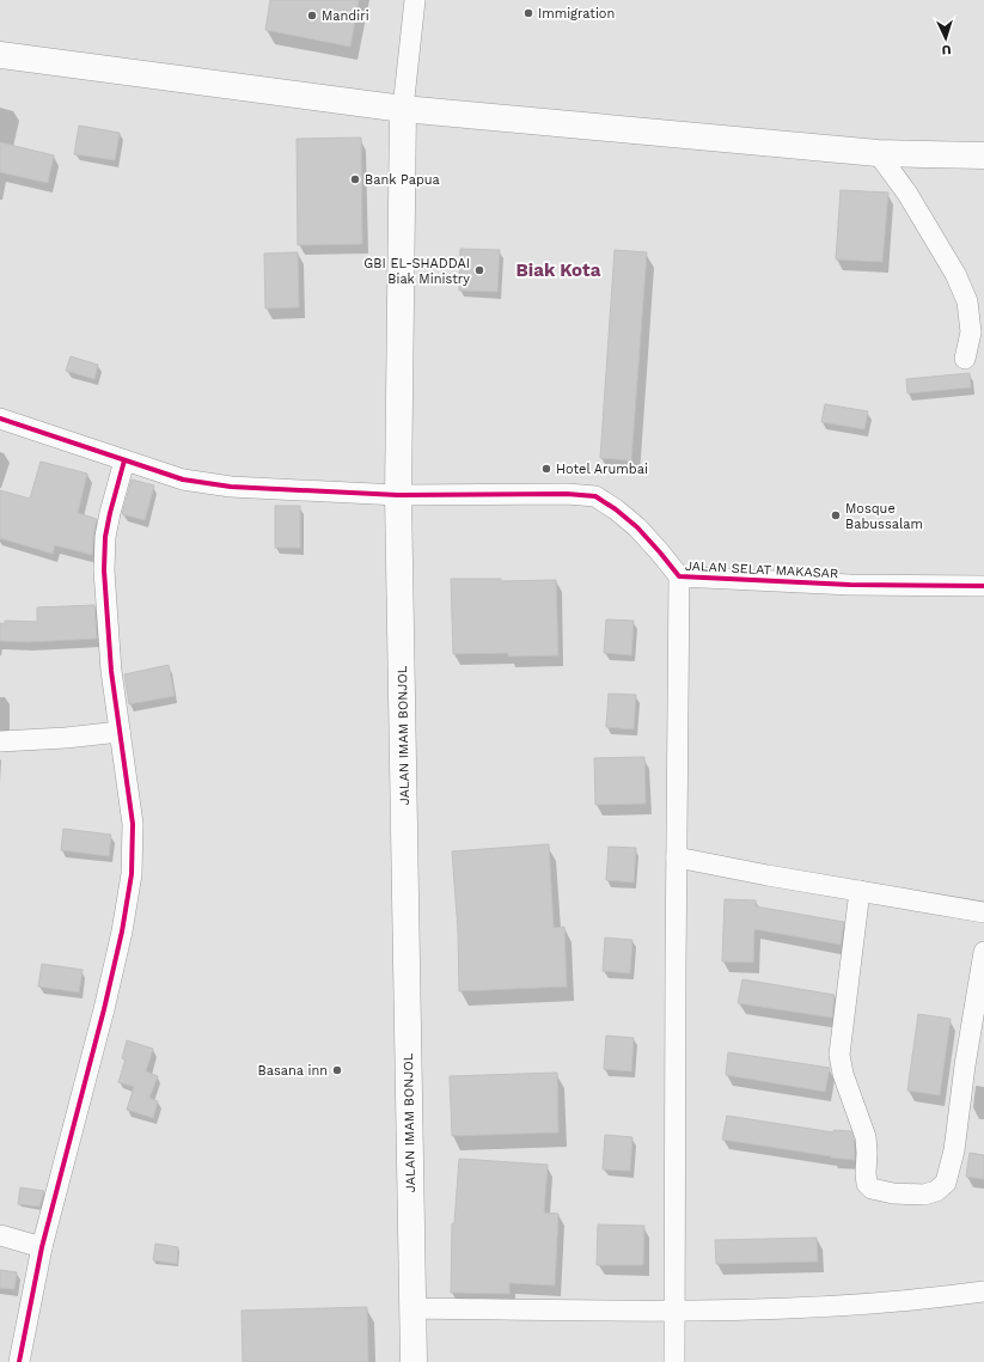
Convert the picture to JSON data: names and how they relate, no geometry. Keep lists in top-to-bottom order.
{
  "streets": {
    "main road": ["JALAN IMAM BONJOL"],
    "street": ["JALAN SELAT MAKASAR"]
  },
  "crossings": [
    ["JALAN SELAT MAKASAR", "JALAN IMAM BONJOL"]
  ],
  "districts": ["Biak Kota"],
  "places": [
    "Immigration",
    "Mandiri",
    "Bank Papua",
    "GBI EL-SHADDAI Biak Ministry",
    "Hotel Arumbai",
    "Mosque Babussalam",
    "Basana inn"
  ],
  "north": "bottom"
}
